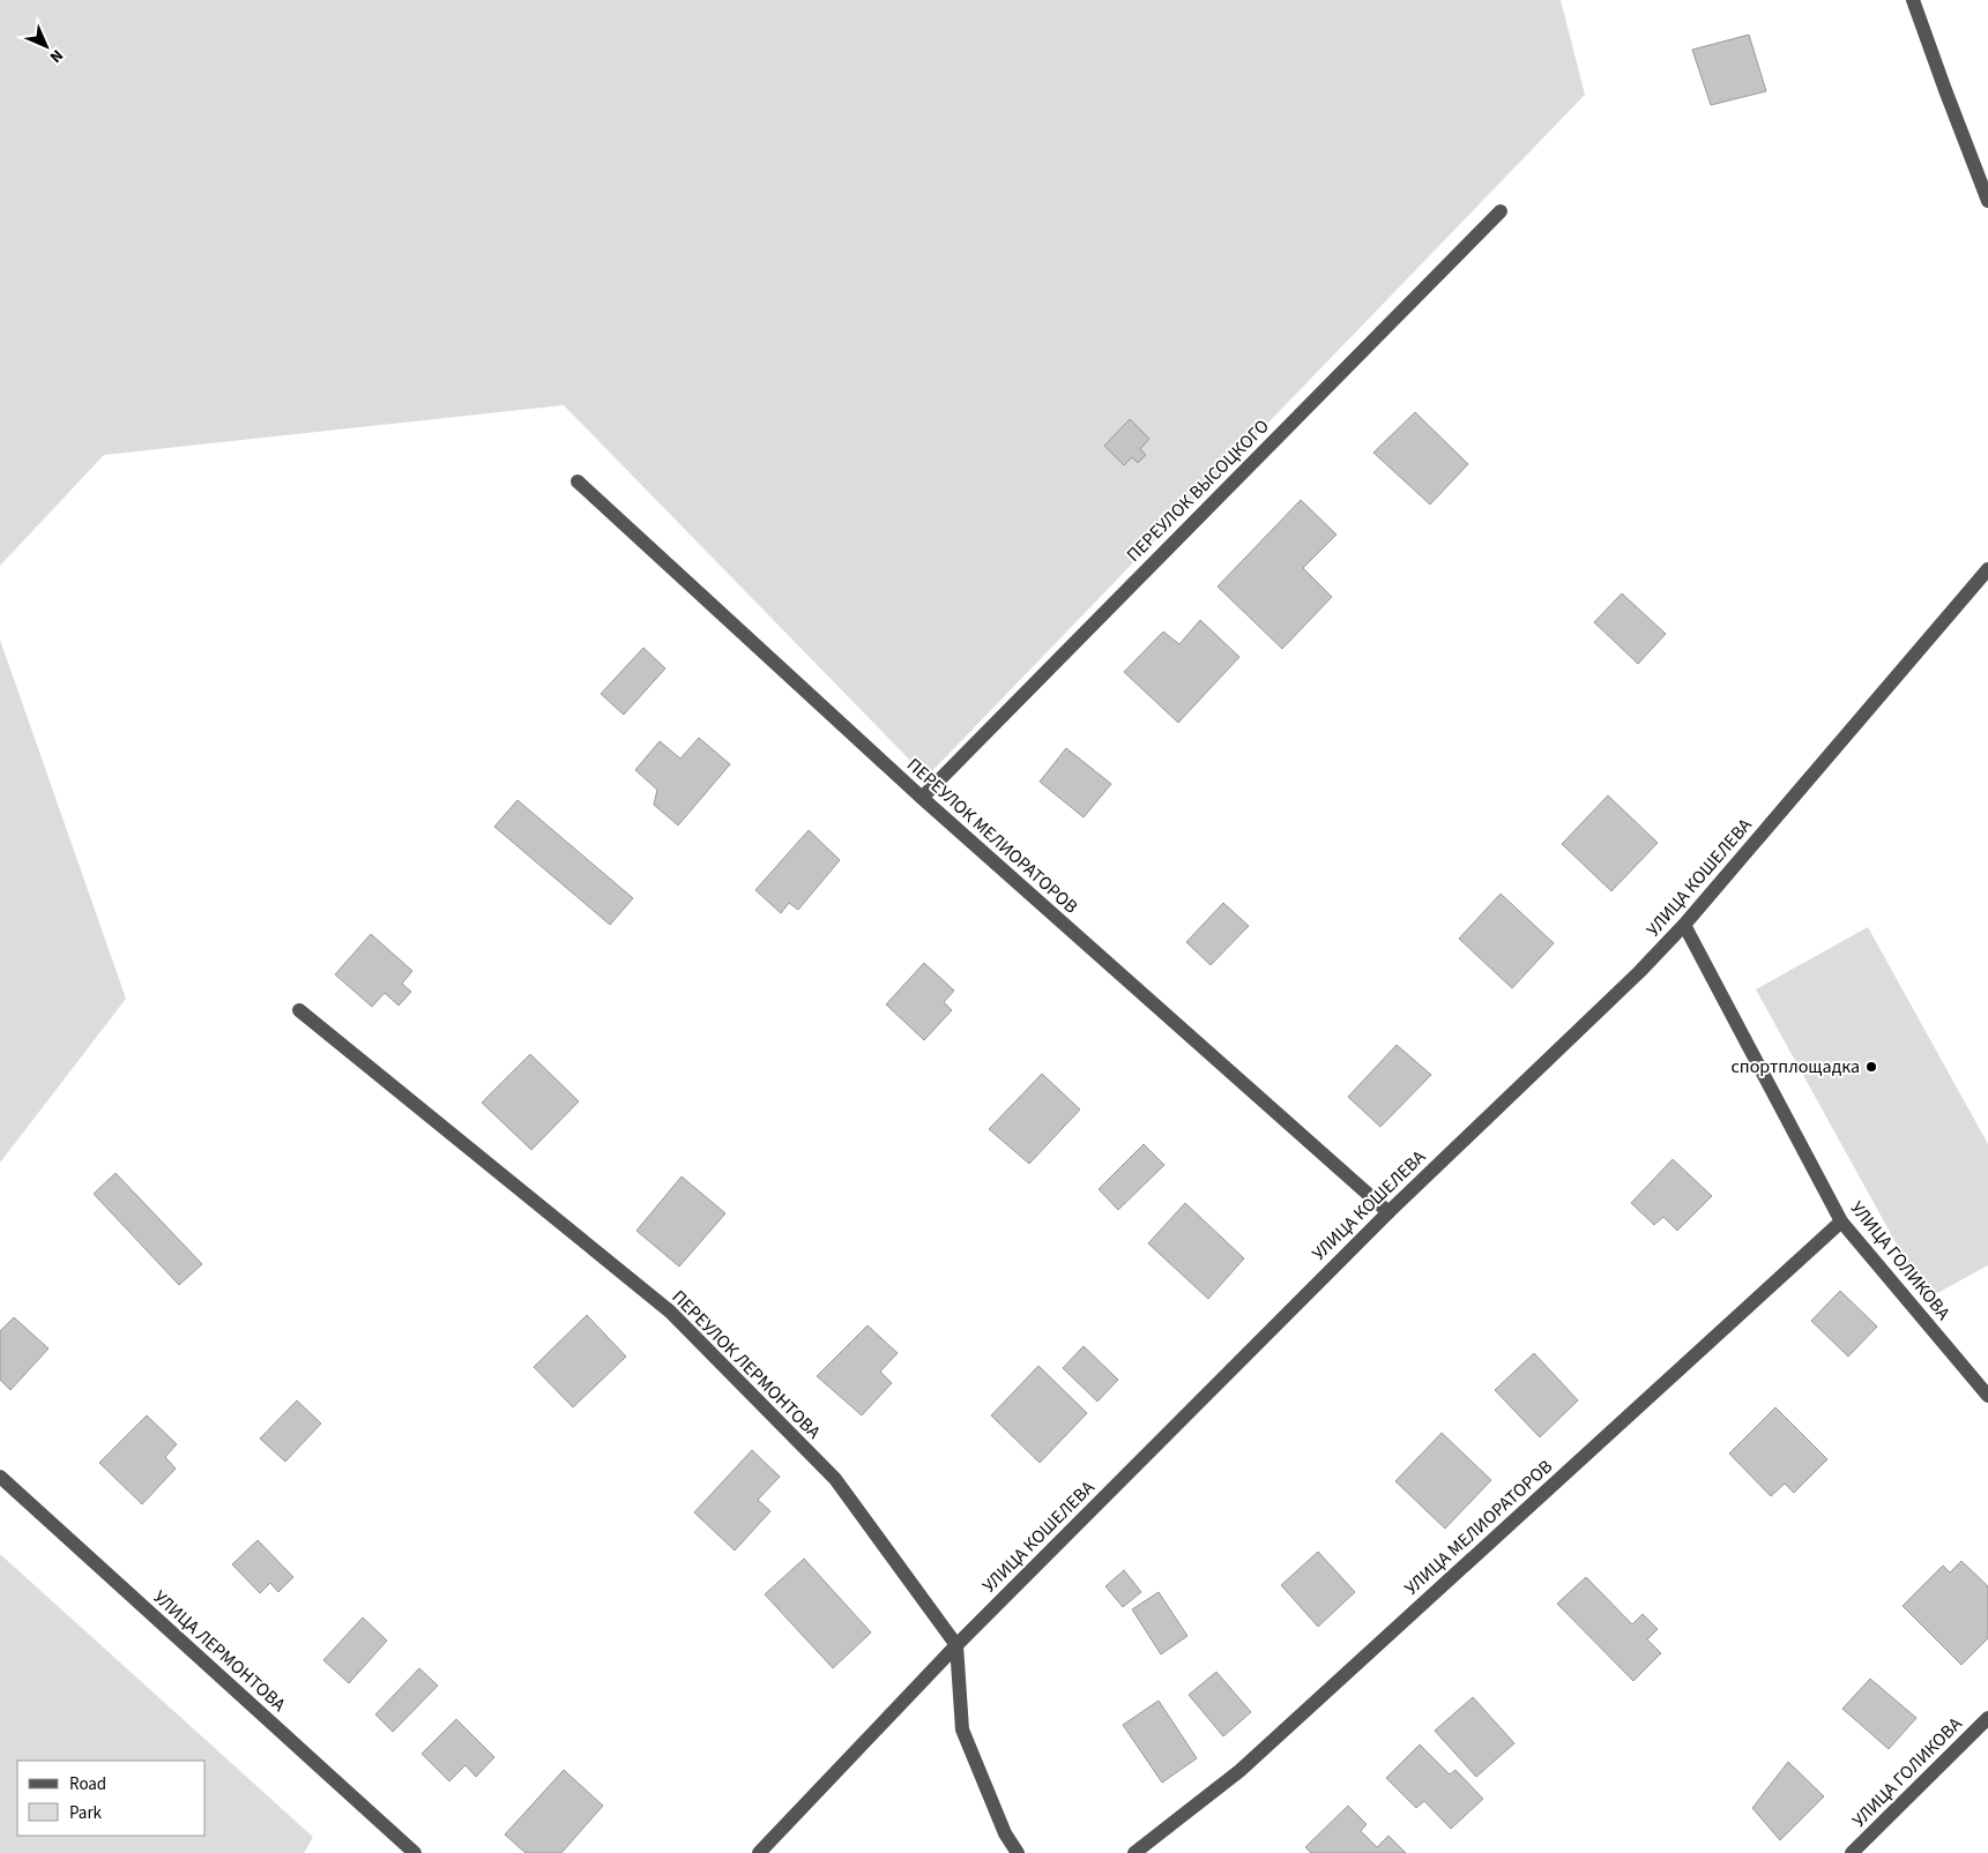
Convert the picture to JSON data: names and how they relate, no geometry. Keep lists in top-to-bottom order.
{
  "streets": {
    "street": [
      "ПЕРЕУЛОК ВЫСОЦКОГО",
      "ПЕРЕУЛОК МЕЛИОРАТОРОВ",
      "УЛИЦА КОШЕЛЕВА",
      "УЛИЦА ГОЛИКОВА",
      "ПЕРЕУЛОК ЛЕРМОНТОВА",
      "УЛИЦА МЕЛИОРАТОРОВ",
      "УЛИЦА ЛЕРМОНТОВА"
    ]
  },
  "crossings": [
    ["ПЕРЕУЛОК ВЫСОЦКОГО", "ПЕРЕУЛОК МЕЛИОРАТОРОВ"],
    ["ПЕРЕУЛОК МЕЛИОРАТОРОВ", "УЛИЦА КОШЕЛЕВА"],
    ["УЛИЦА КОШЕЛЕВА", "УЛИЦА ГОЛИКОВА"],
    ["УЛИЦА КОШЕЛЕВА", "ПЕРЕУЛОК ЛЕРМОНТОВА"],
    ["УЛИЦА ГОЛИКОВА", "УЛИЦА МЕЛИОРАТОРОВ"]
  ],
  "places": ["спортплощадка"],
  "legend": ["Road", "Park"],
  "north": "bottom right"
}
